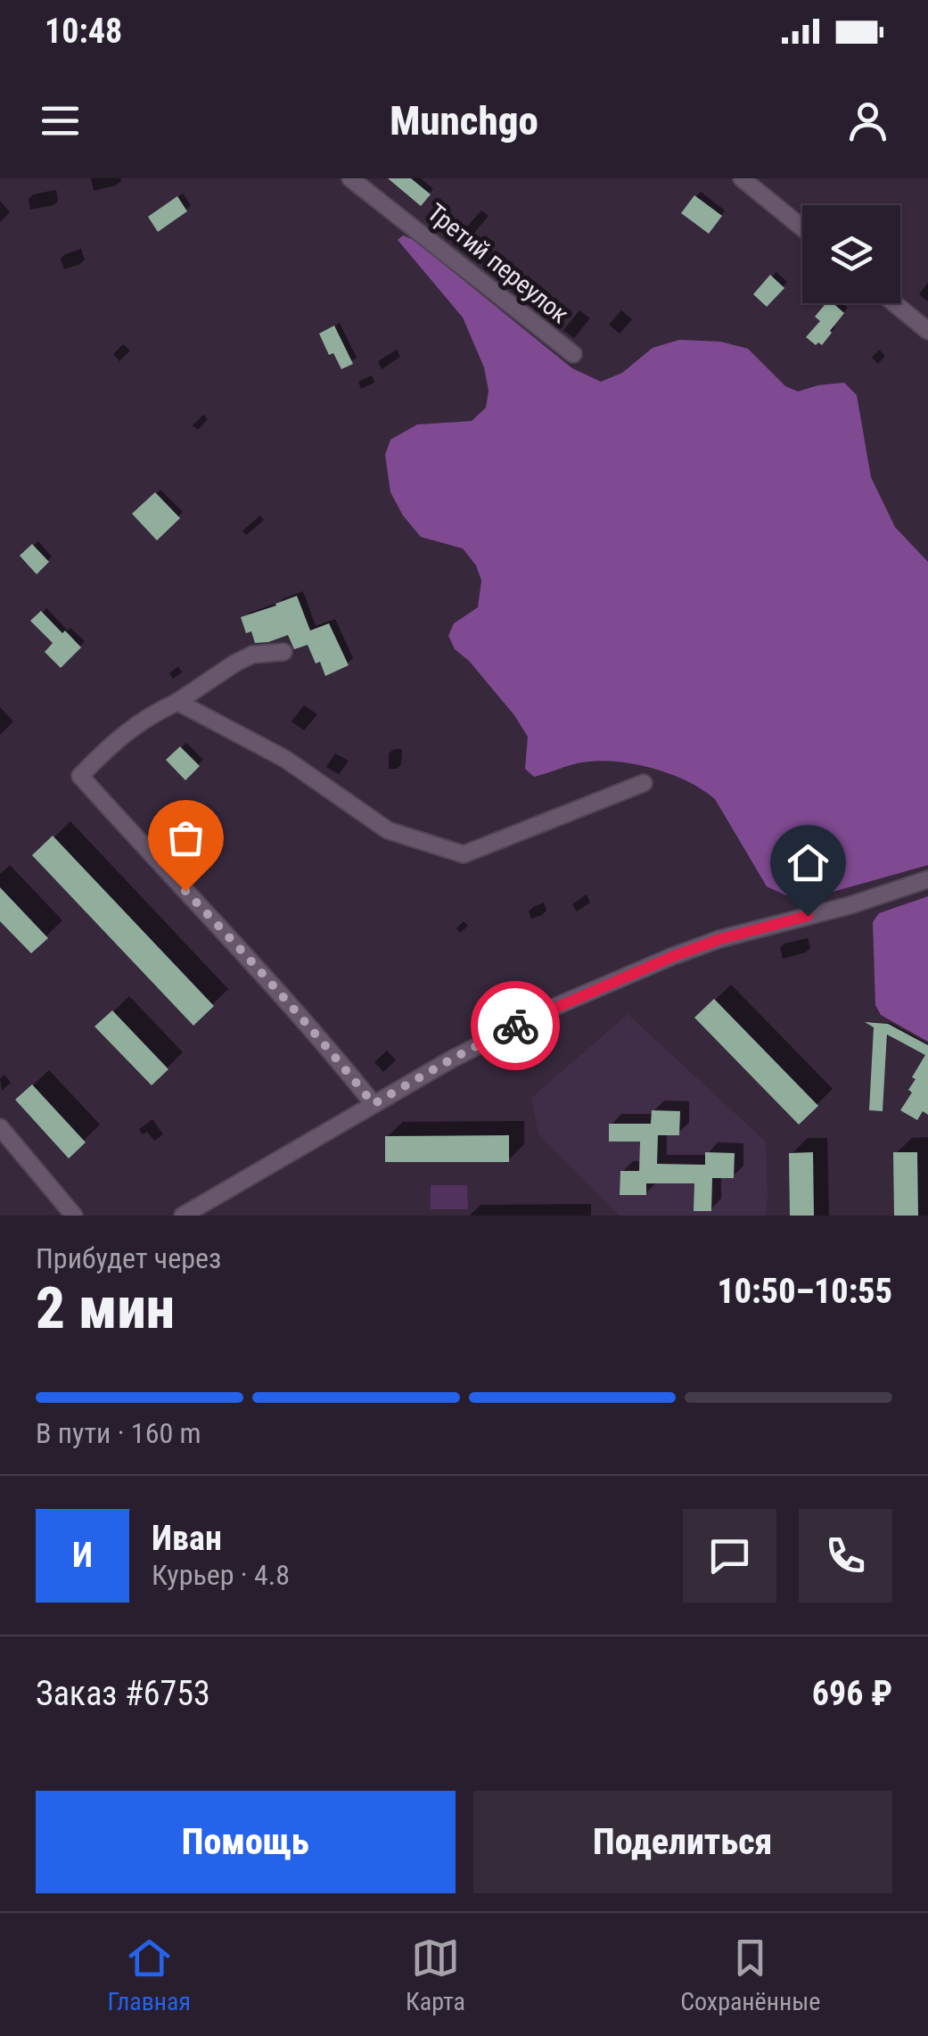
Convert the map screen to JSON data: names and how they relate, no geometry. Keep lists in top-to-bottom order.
{
  "streets": {
    "street": ["Третий переулок"]
  },
  "page": {
    "status": "10:48",
    "header": "Munchgo",
    "heading": ["2 мин", "Прибудет через", "10:50–10:55"],
    "panel": [
      "Иван",
      "Курьер · 4.8",
      "Заказ #6753",
      "696 ₽"
    ],
    "bar": "В пути · 160 m",
    "round": "И",
    "buttons": ["Помощь", "Поделиться"],
    "tabs": ["Главная", "Карта", "Сохранённые"]
  }
}
